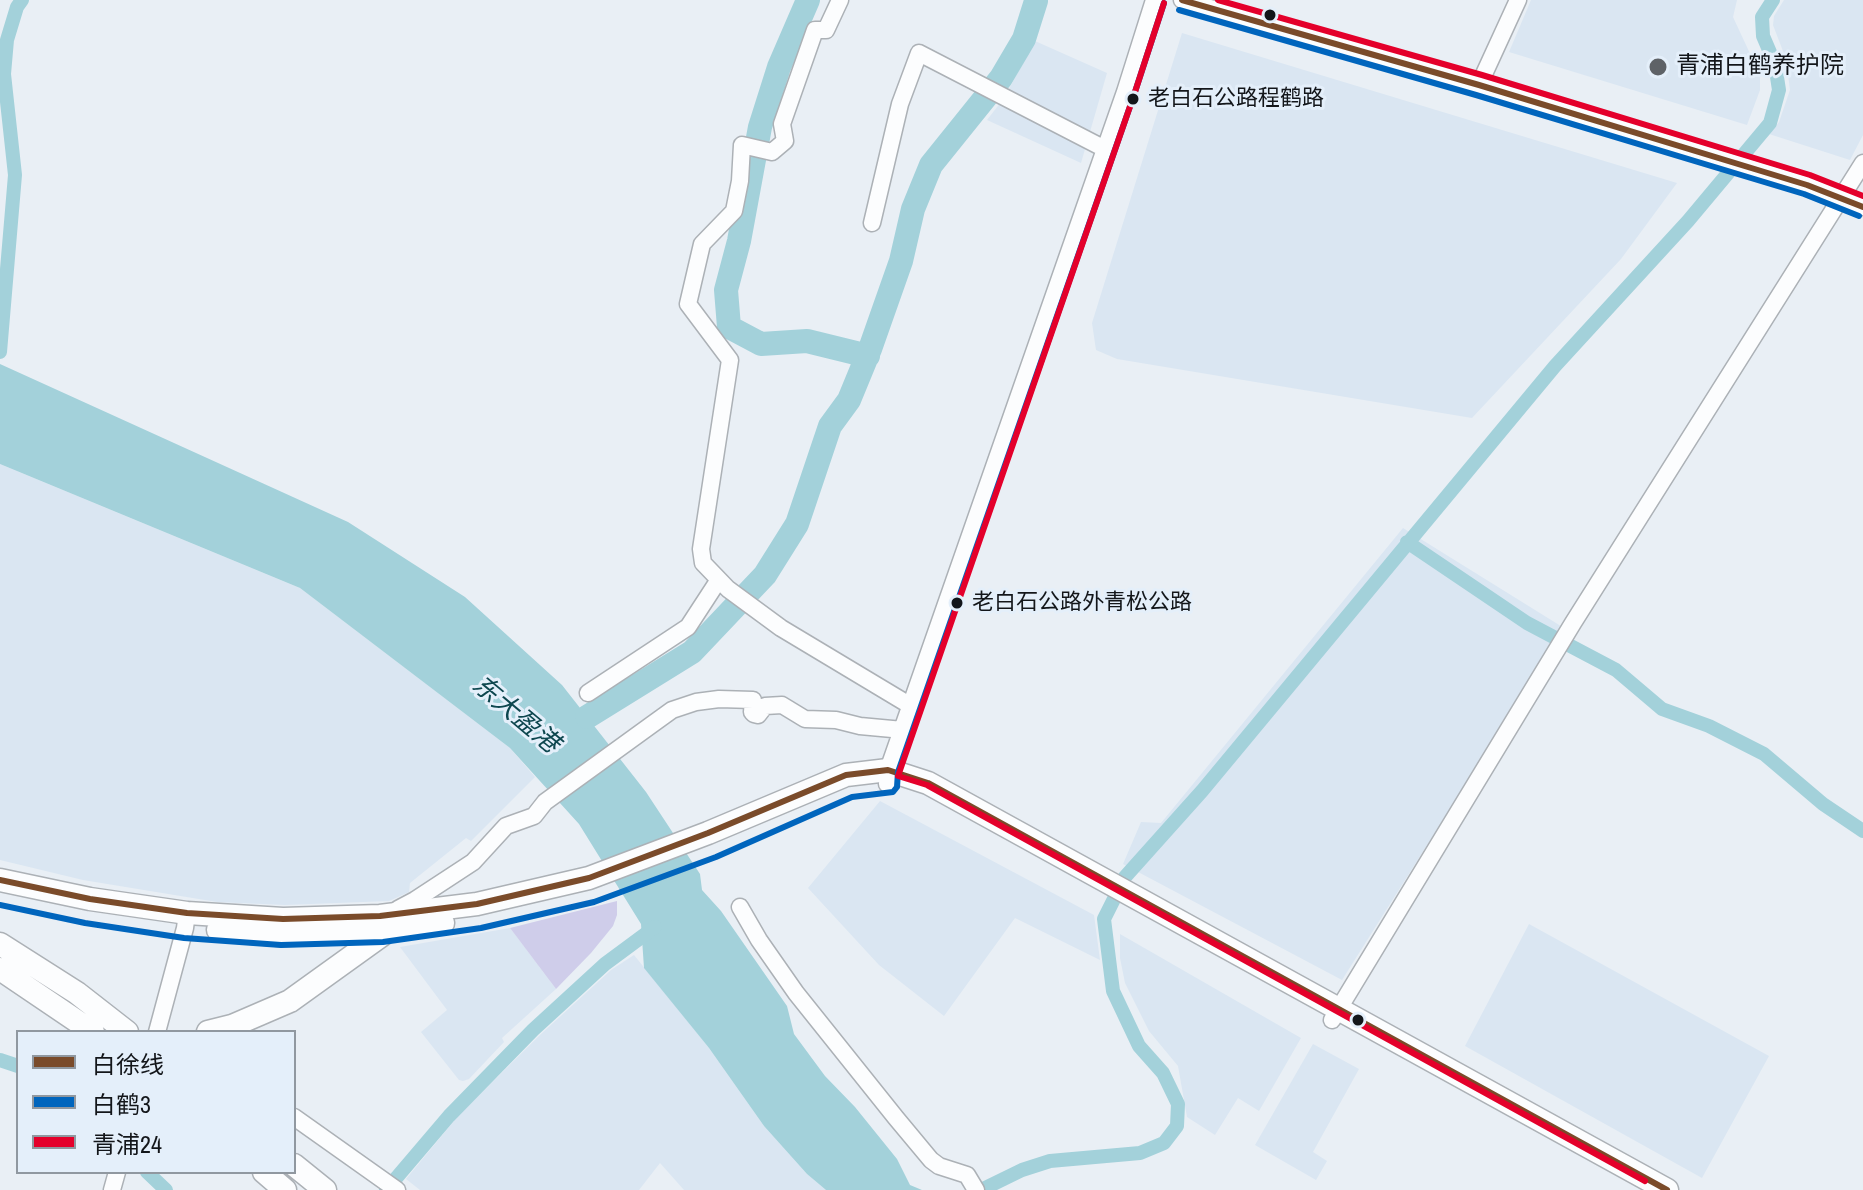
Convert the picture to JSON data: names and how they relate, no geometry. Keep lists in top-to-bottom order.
{
  "water": ["东大盈港"],
  "places": ["青浦白鹤养护院", "老白石公路程鹤路", "老白石公路外青松公路"],
  "lines": ["transit line 白徐线", "transit line 青浦24", "transit line 白鹤3"],
  "legend": ["白徐线", "白鹤3", "青浦24"]
}
